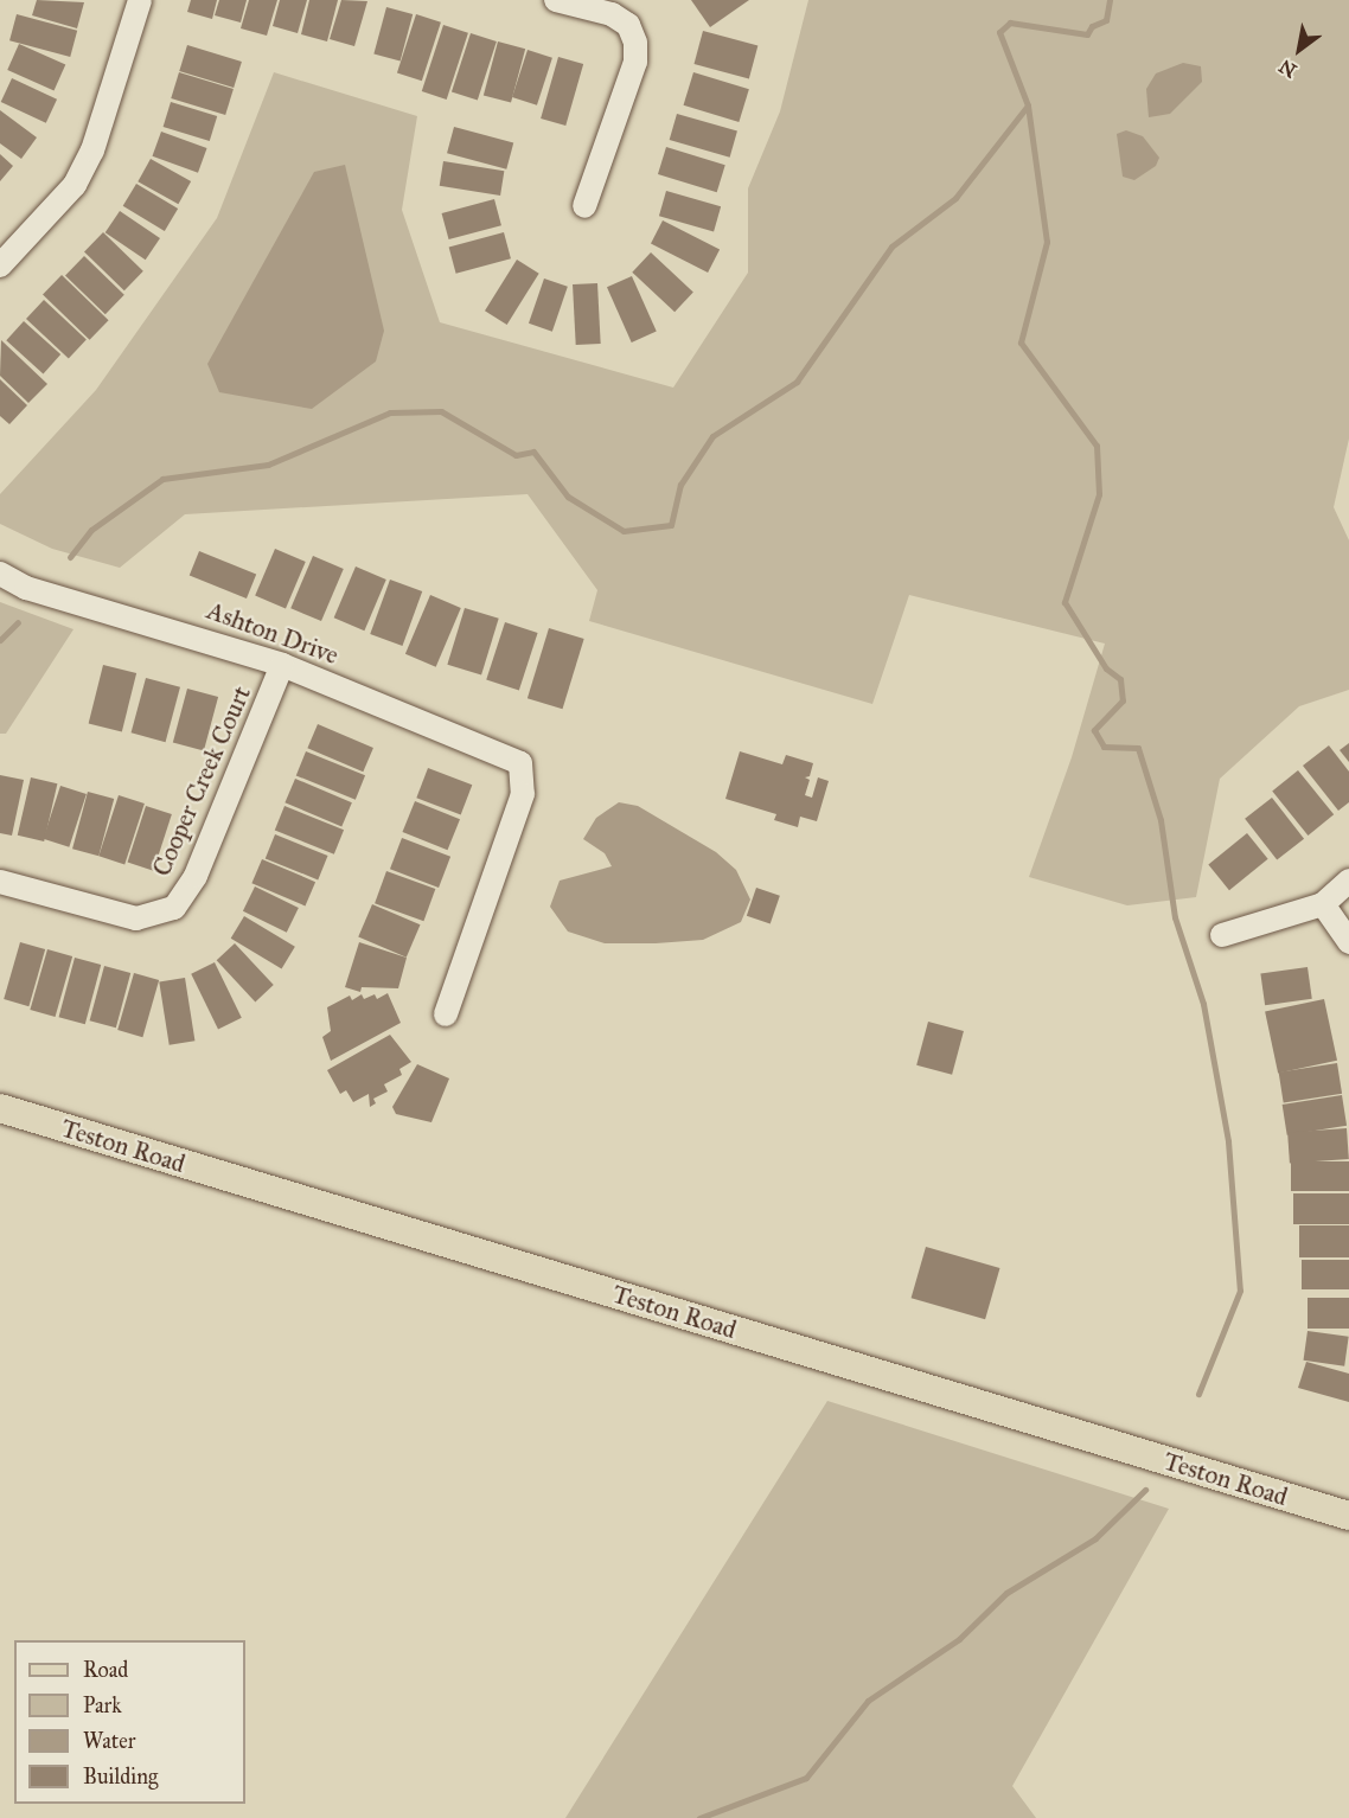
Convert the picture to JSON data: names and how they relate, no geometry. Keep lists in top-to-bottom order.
{
  "streets": {
    "main road": ["Teston Road"],
    "street": ["Ashton Drive", "Cooper Creek Court"]
  },
  "crossings": [
    ["Ashton Drive", "Cooper Creek Court"]
  ],
  "legend": [
    "Road",
    "Park",
    "Water",
    "Building"
  ],
  "north": "bottom left"
}
